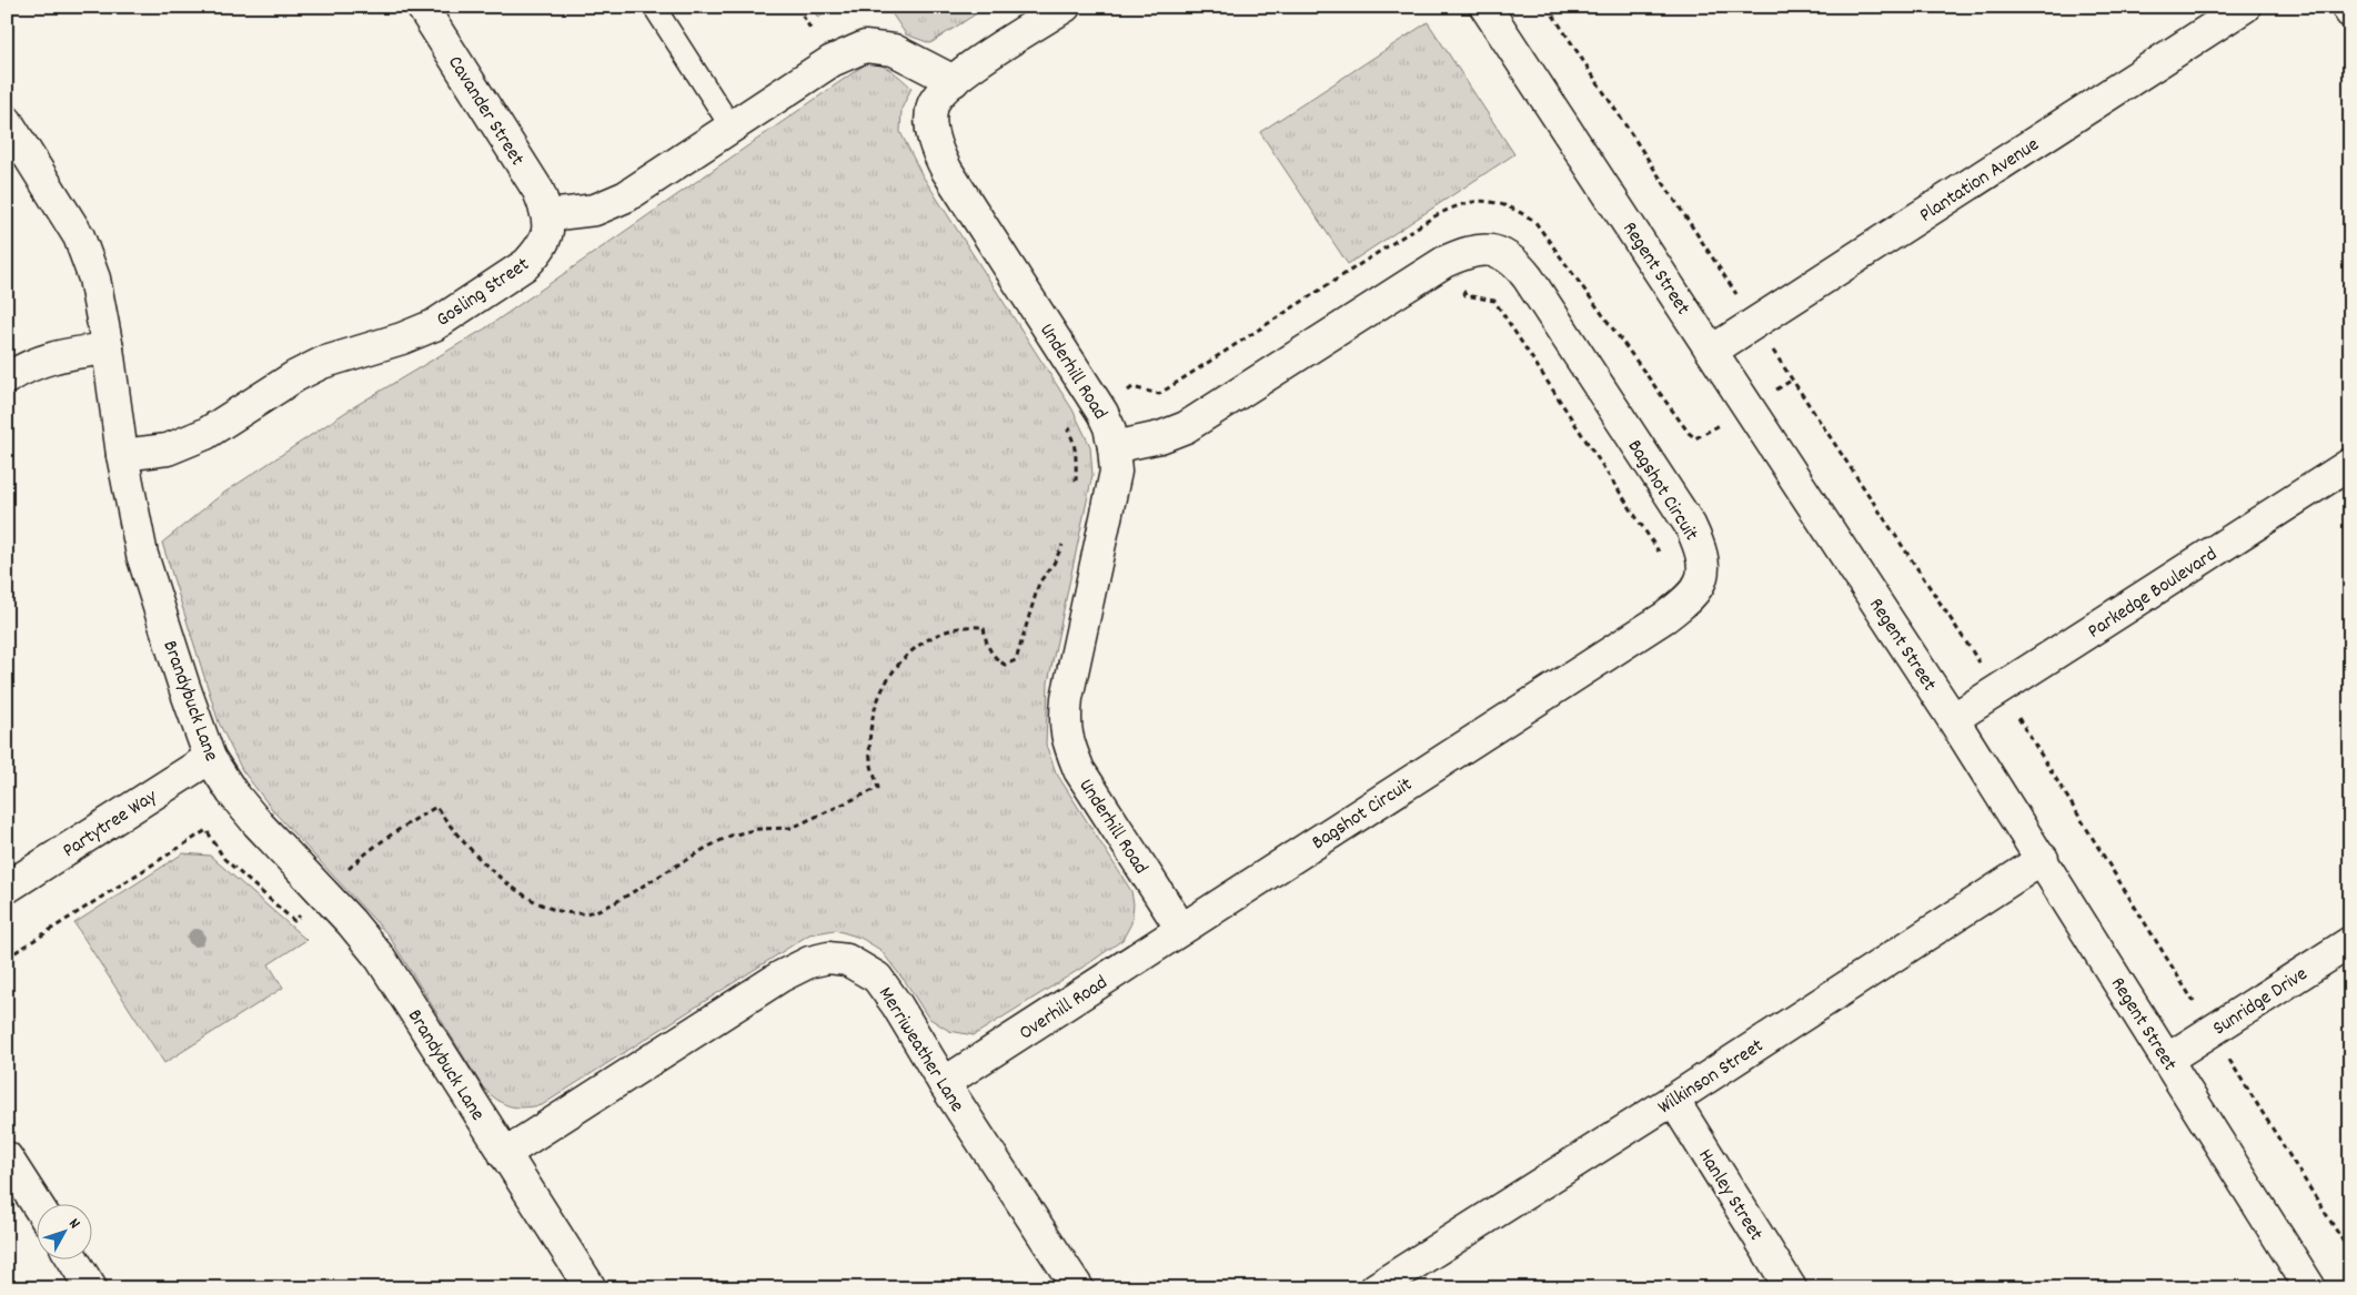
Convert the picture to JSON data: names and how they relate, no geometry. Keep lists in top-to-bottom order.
{
  "streets": {
    "street": [
      "Cavander Street",
      "Plantation Avenue",
      "Regent Street",
      "Gosling Street",
      "Underhill Road",
      "Bagshot Circuit",
      "Parkedge Boulevard",
      "Brandybuck Lane",
      "Partytree Way",
      "Sunridge Drive",
      "Overhill Road",
      "Merriweather Lane",
      "Wilkinson Street",
      "Hanley Street"
    ]
  },
  "crossings": [
    ["Cavander Street", "Gosling Street"],
    ["Plantation Avenue", "Regent Street"],
    ["Regent Street", "Parkedge Boulevard"],
    ["Regent Street", "Sunridge Drive"],
    ["Regent Street", "Wilkinson Street"],
    ["Gosling Street", "Brandybuck Lane"],
    ["Underhill Road", "Bagshot Circuit"],
    ["Underhill Road", "Overhill Road"],
    ["Bagshot Circuit", "Overhill Road"],
    ["Brandybuck Lane", "Partytree Way"],
    ["Brandybuck Lane", "Merriweather Lane"],
    ["Overhill Road", "Merriweather Lane"],
    ["Wilkinson Street", "Hanley Street"]
  ],
  "north": "top right"
}
